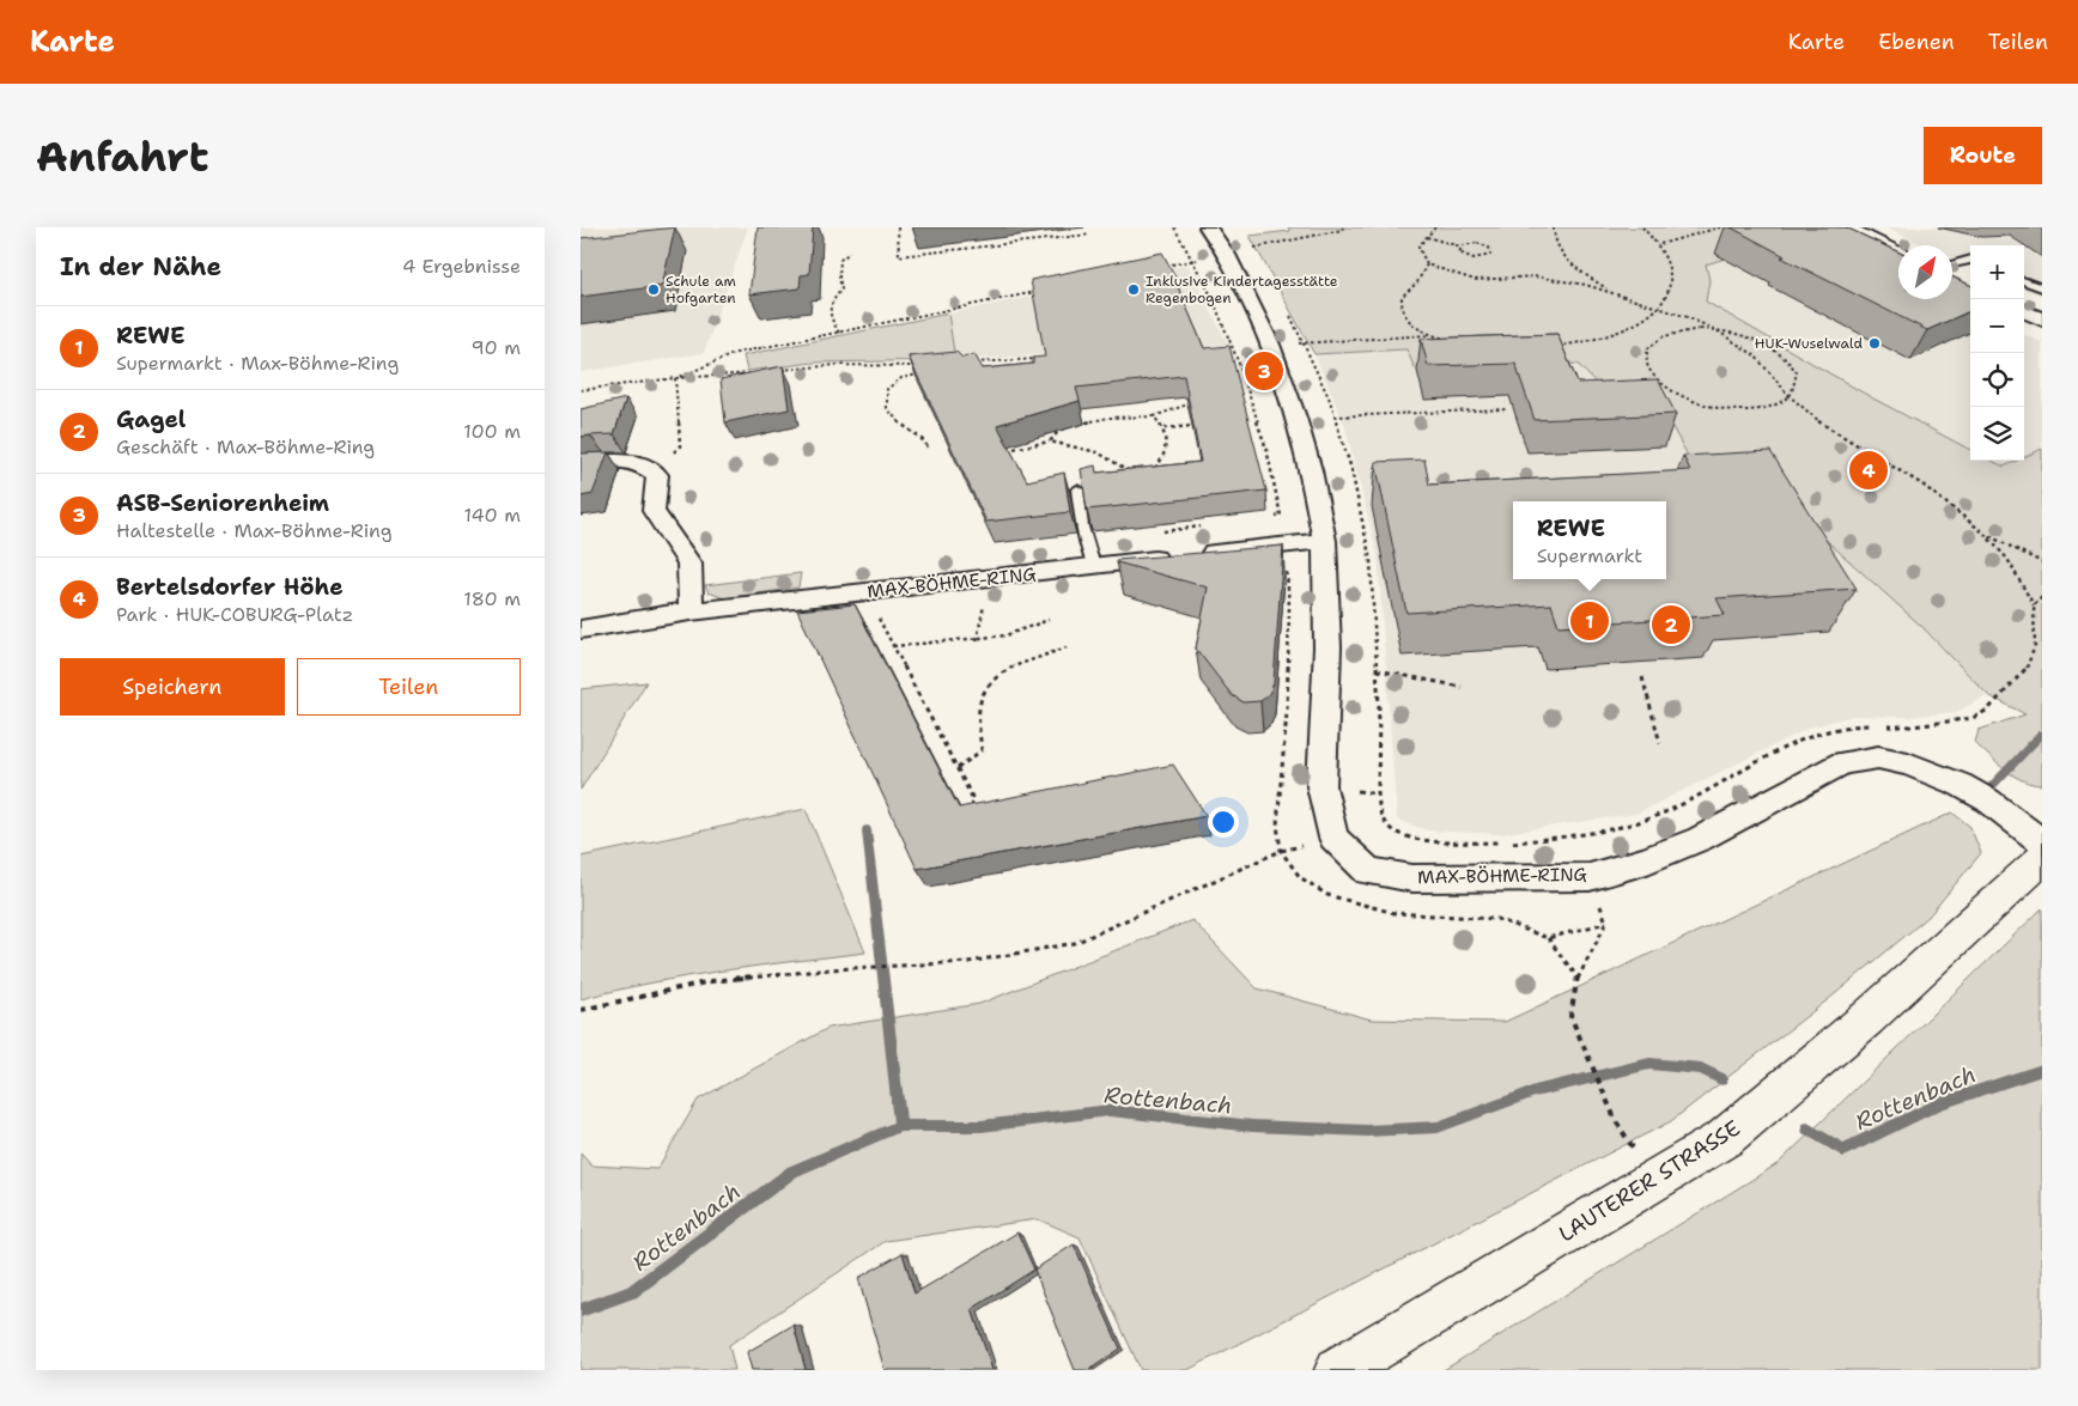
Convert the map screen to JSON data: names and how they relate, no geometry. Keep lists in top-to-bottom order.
{
  "streets": {
    "street": ["MAX-BÖHME-RING", "LAUTERER STRASSE"]
  },
  "water": ["Rottenbach"],
  "places": ["Schule am Hofgarten", "Inklusive Kindertagesstätte Regenbogen", "HUK-Wuselwald"],
  "north": "top right",
  "page": {
    "header": "Karte",
    "nav": ["Karte", "Ebenen", "Teilen"],
    "buttons": [
      "Route",
      ["Speichern", "Teilen"]
    ],
    "title": "Anfahrt",
    "heading": ["In der Nähe", "4 Ergebnisse"],
    "map_buttons": ["+", "−"],
    "list": [
      {
        "mark": "1",
        "name": "REWE",
        "note": "Supermarkt · Max-Böhme-Ring",
        "value": "90 m"
      },
      {
        "mark": "2",
        "name": "Gagel",
        "note": "Geschäft · Max-Böhme-Ring",
        "value": "100 m"
      },
      {
        "mark": "3",
        "name": "ASB-Seniorenheim",
        "note": "Haltestelle · Max-Böhme-Ring",
        "value": "140 m"
      },
      {
        "mark": "4",
        "name": "Bertelsdorfer Höhe",
        "note": "Park · HUK-COBURG-Platz",
        "value": "180 m"
      }
    ],
    "pins": [
      "3",
      "4",
      "1",
      "2"
    ],
    "popup": ["REWE", "Supermarkt"]
  }
}
